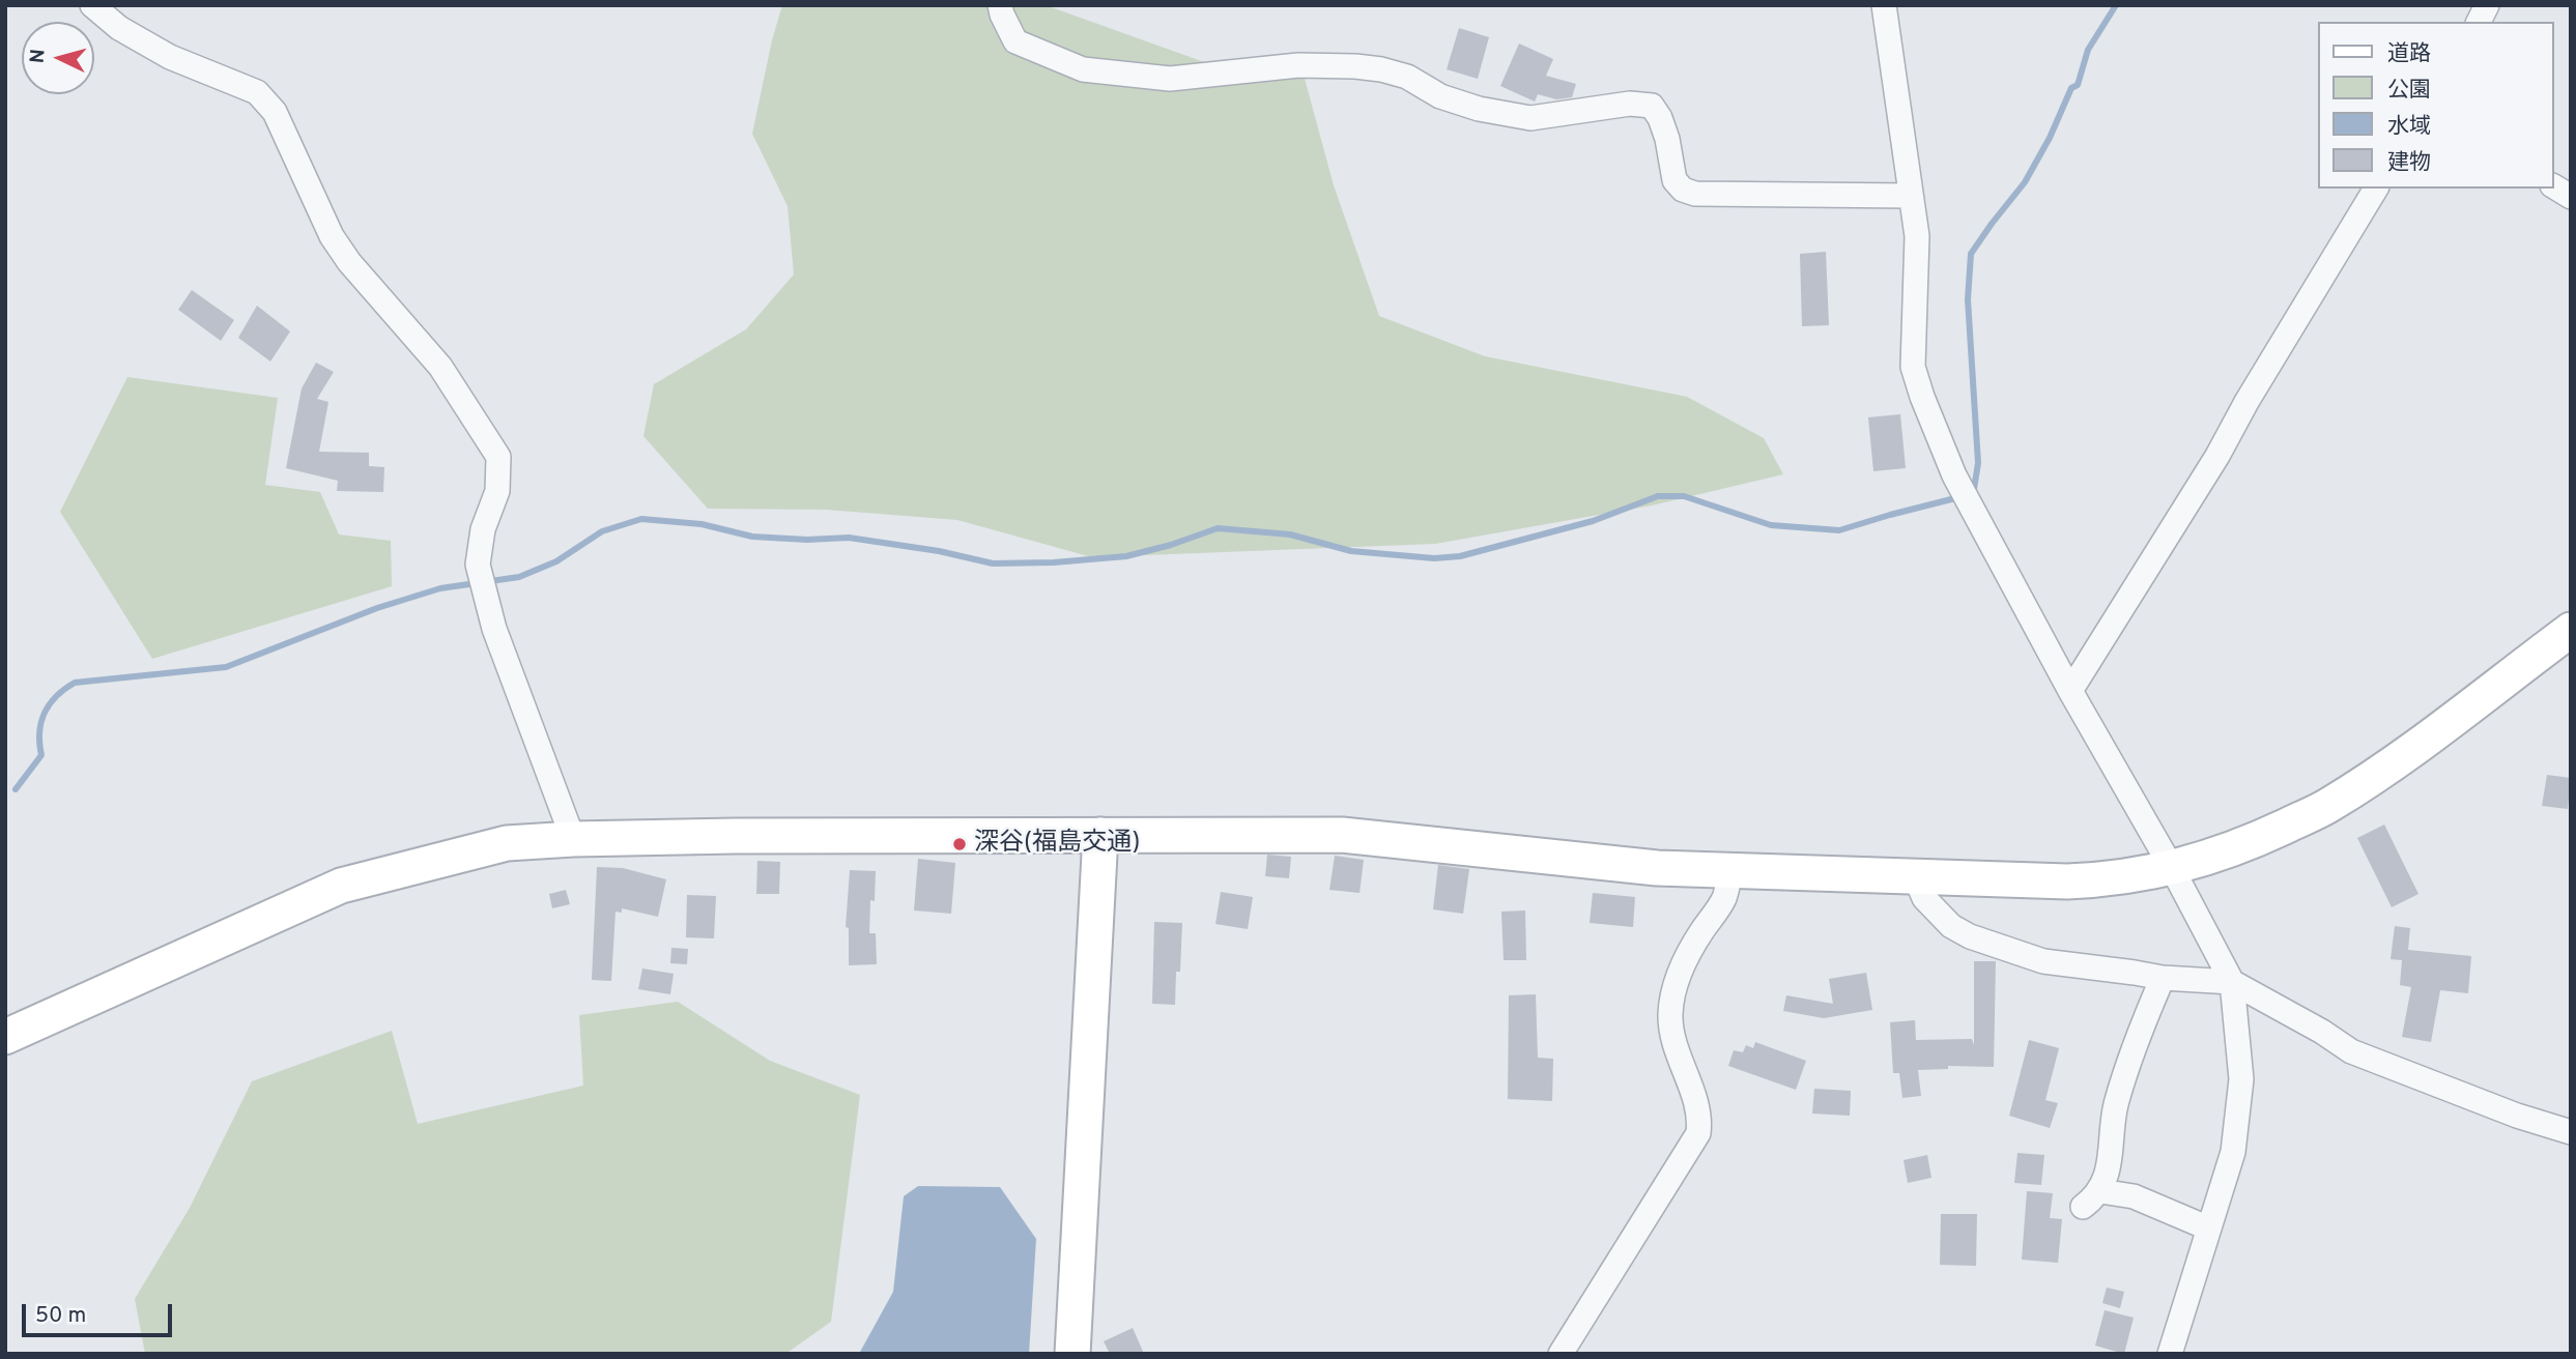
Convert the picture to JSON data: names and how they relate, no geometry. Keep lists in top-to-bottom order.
{
  "places": ["深谷(福島交通)"],
  "legend": [
    "道路",
    "公園",
    "水域",
    "建物"
  ],
  "scale_bar": "50 m",
  "north": "left"
}
